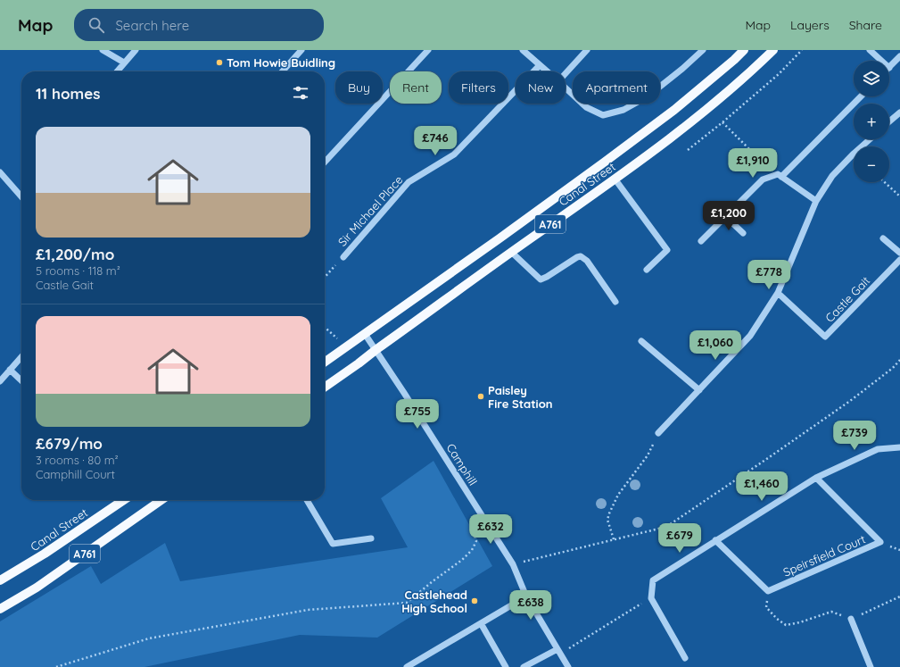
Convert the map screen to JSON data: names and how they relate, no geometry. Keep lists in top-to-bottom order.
{
  "streets": {
    "main road": ["Canal Street", "A761"],
    "street": [
      "Sir Michael Place",
      "Castle Gait",
      "Camphill",
      "Speirsfield Court"
    ]
  },
  "crossings": [
    ["Canal Street", "Camphill"]
  ],
  "places": ["Tom Howie Buidling", "Paisley Fire Station", "Castlehead High School"],
  "page": {
    "header": "Map",
    "search": "Search here",
    "nav": ["Map", "Layers", "Share"],
    "map_buttons": ["+", "−"],
    "chip": [
      "Buy",
      "Rent",
      "Filters",
      "New",
      "Apartment"
    ],
    "heading": "11 homes",
    "list": [
      {
        "name": "£1,200/mo",
        "note": "5 rooms · 118 m² · Castle Gait"
      },
      {
        "name": "£679/mo",
        "note": "3 rooms · 80 m² · Camphill Court"
      }
    ],
    "price": [
      "£746",
      "£1,910",
      "£1,200",
      "£778",
      "£1,060",
      "£755",
      "£739",
      "£1,460",
      "£632",
      "£679",
      "£638"
    ]
  }
}
